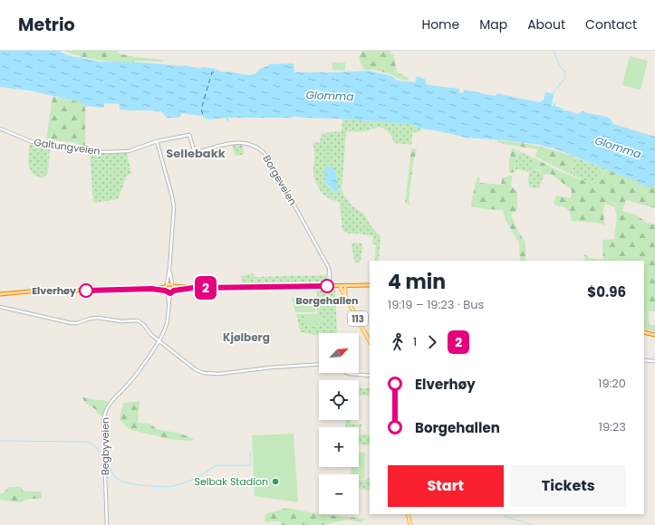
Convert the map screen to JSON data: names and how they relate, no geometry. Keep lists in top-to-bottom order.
{
  "streets": {
    "main road": [
      "Galtungveien",
      "Borgeveien",
      "113",
      "Begbyveien"
    ]
  },
  "crossings": [
    ["Galtungveien", "Borgeveien"]
  ],
  "districts": ["Sellebakk", "Kjølberg"],
  "water": ["Glomma"],
  "places": ["Borgehallen", "Elverhøy", "Selbak Stadion"],
  "lines": ["bus line 2"],
  "north": "top right",
  "page": {
    "header": "Metrio",
    "nav": [
      "Home",
      "Map",
      "About",
      "Contact"
    ],
    "on_map": "2",
    "heading": ["4 min", "19:19 – 19:23 · Bus", "$0.96"],
    "legs": ["1", "2"],
    "map_buttons": ["+", "−"],
    "list": [
      {
        "name": "Elverhøy",
        "value": "19:20"
      },
      {
        "name": "Borgehallen",
        "value": "19:23"
      }
    ],
    "buttons": ["Start", "Tickets"]
  }
}
